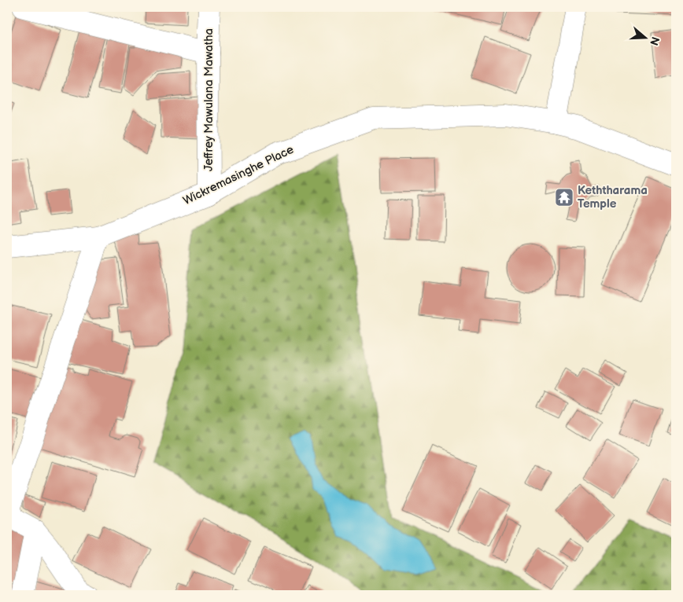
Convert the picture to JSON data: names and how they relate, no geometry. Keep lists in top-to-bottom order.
{
  "streets": {
    "street": ["Jeffrey Mawulana Mawatha", "Wickremasinghe Place"]
  },
  "crossings": [
    ["Jeffrey Mawulana Mawatha", "Wickremasinghe Place"]
  ],
  "places": {
    "temple": ["Keththarama Temple"]
  },
  "north": "right"
}
